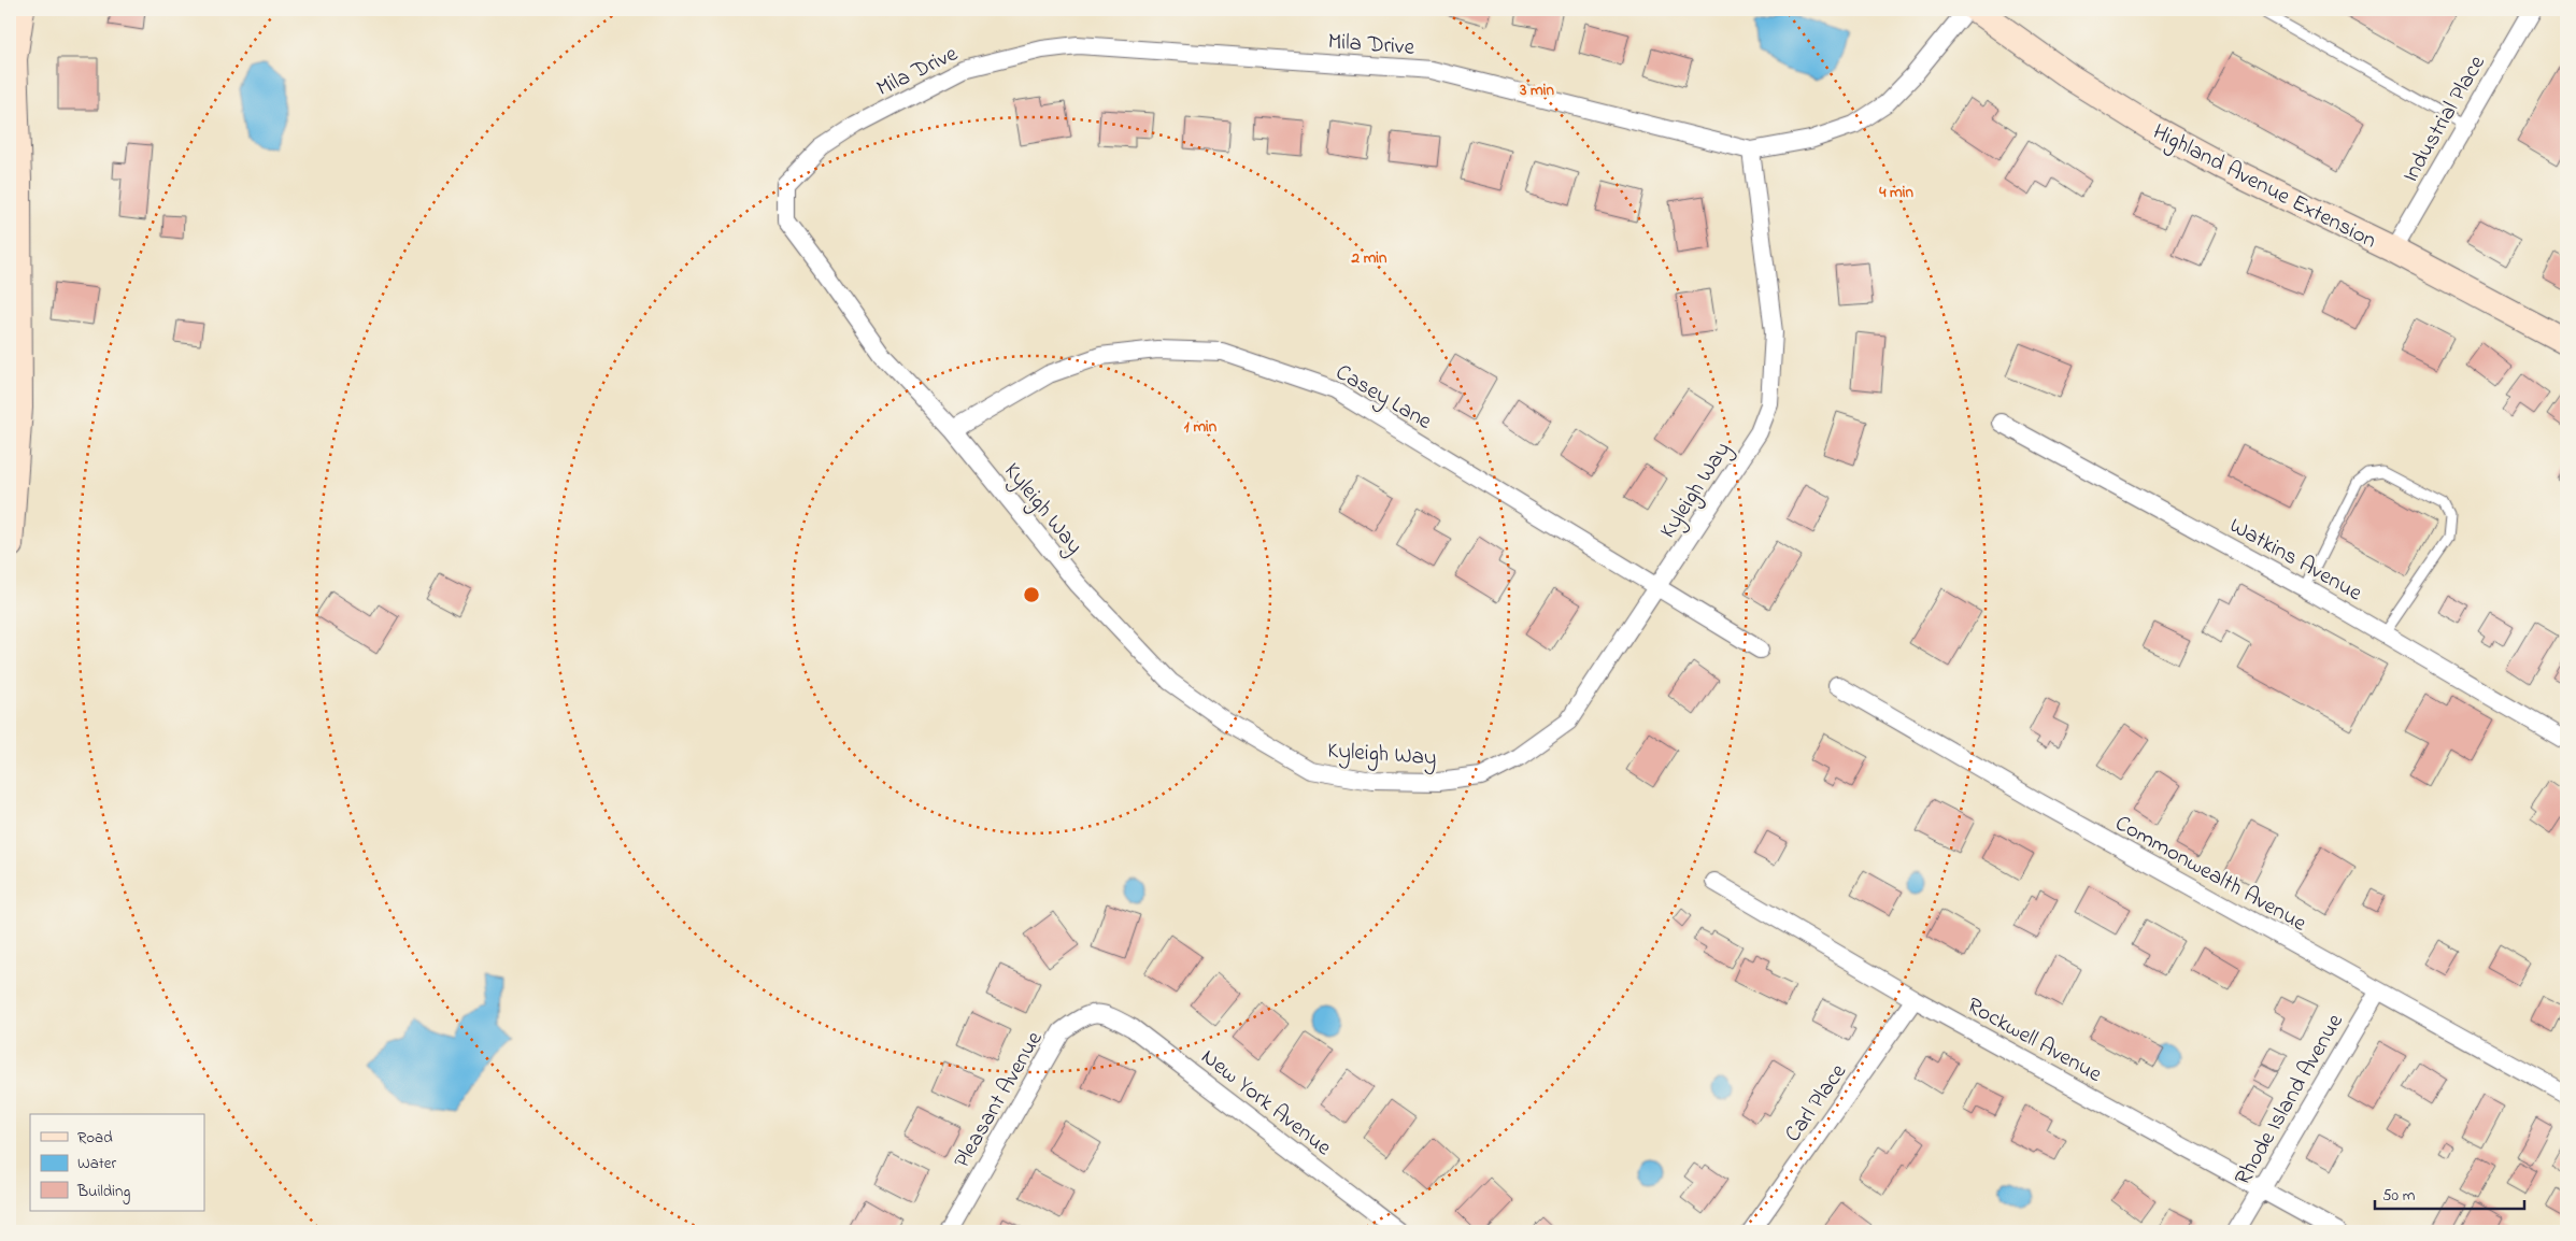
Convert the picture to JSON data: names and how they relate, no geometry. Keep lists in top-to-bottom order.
{
  "streets": {
    "street": [
      "Mila Drive",
      "Industrial Place",
      "Highland Avenue Extension",
      "Casey Lane",
      "Kyleigh Way",
      "Watkins Avenue",
      "Commonwealth Avenue",
      "Rockwell Avenue",
      "Pleasant Avenue",
      "Rhode Island Avenue",
      "New York Avenue",
      "Carl Place"
    ]
  },
  "crossings": [
    ["Mila Drive", "Kyleigh Way"],
    ["Industrial Place", "Highland Avenue Extension"],
    ["Casey Lane", "Kyleigh Way"],
    ["Commonwealth Avenue", "Rhode Island Avenue"],
    ["Rockwell Avenue", "Rhode Island Avenue"],
    ["Rockwell Avenue", "Carl Place"],
    ["Pleasant Avenue", "New York Avenue"]
  ],
  "legend": ["Road", "Water", "Building"],
  "scale_bar": "50 m",
  "rings": [
    "3 min",
    "4 min",
    "2 min",
    "1 min"
  ]
}
